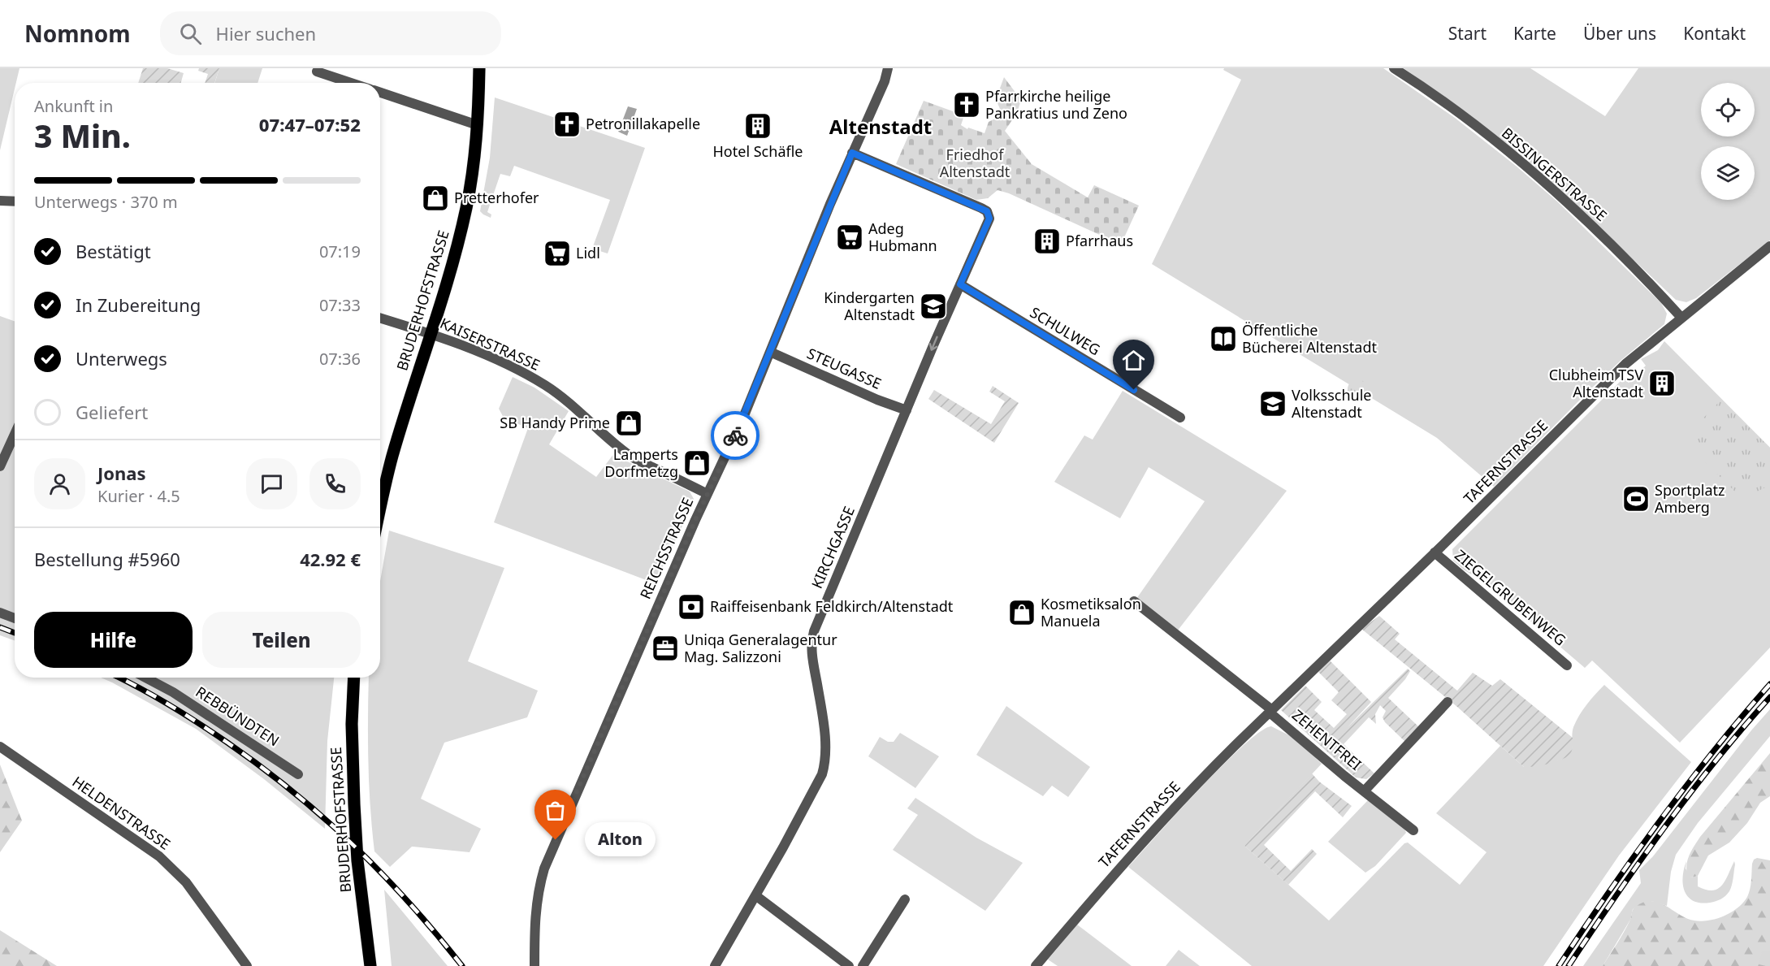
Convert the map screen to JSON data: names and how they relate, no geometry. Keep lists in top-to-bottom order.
{
  "streets": {
    "main road": ["BRUDERHOFSTRASSE"],
    "street": [
      "BISSINGERSTRASSE",
      "SCHULWEG",
      "KAISERSTRASSE",
      "STEUGASSE",
      "TAFERNSTRASSE",
      "KIRCHGASSE",
      "REICHSSTRASSE",
      "ZIEGELGRUBENWEG",
      "REBBÜNDTEN",
      "ZEHENTFREI",
      "HELDENSTRASSE"
    ]
  },
  "crossings": [
    ["BISSINGERSTRASSE", "TAFERNSTRASSE"],
    ["BRUDERHOFSTRASSE", "KAISERSTRASSE"],
    ["SCHULWEG", "KIRCHGASSE"],
    ["KAISERSTRASSE", "REICHSSTRASSE"],
    ["STEUGASSE", "KIRCHGASSE"],
    ["STEUGASSE", "REICHSSTRASSE"],
    ["TAFERNSTRASSE", "ZIEGELGRUBENWEG"],
    ["TAFERNSTRASSE", "ZEHENTFREI"],
    ["KIRCHGASSE", "REICHSSTRASSE"]
  ],
  "districts": ["Altenstadt"],
  "parks": ["Friedhof Altenstadt"],
  "places": {
    "church": ["Pfarrkirche heilige Pankratius und Zeno", "Petronillakapelle"],
    "building": ["Hotel Schäfle", "Pfarrhaus", "Clubheim TSV Altenstadt"],
    "shop": [
      "Pretterhofer",
      "SB Handy Prime",
      "Lamperts Dorfmetzg",
      "Kosmetiksalon Manuela"
    ],
    "supermarket": ["Adeg Hubmann", "Lidl"],
    "school or university": ["Kindergarten Altenstadt", "Volksschule Altenstadt"],
    "library": ["Öffentliche Bücherei Altenstadt"],
    "sports": ["Sportplatz Amberg"],
    "bank": ["Raiffeisenbank Feldkirch/Altenstadt"],
    "office": ["Uniqa Generalagentur Mag. Salizzoni"],
    "other": ["Alton"]
  },
  "page": {
    "header": "Nomnom",
    "search": "Hier suchen",
    "nav": [
      "Start",
      "Karte",
      "Über uns",
      "Kontakt"
    ],
    "heading": ["3 Min.", "Ankunft in", "07:47–07:52"],
    "panel": [
      "Jonas",
      "Kurier · 4.5",
      "Bestellung #5960",
      "42.92 €"
    ],
    "bar": "Unterwegs · 370 m",
    "list": [
      ["Bestätigt", "07:19"],
      ["In Zubereitung", "07:33"],
      ["Unterwegs", "07:36"],
      "Geliefert"
    ],
    "buttons": ["Hilfe", "Teilen"],
    "bubble": "Alton"
  }
}
